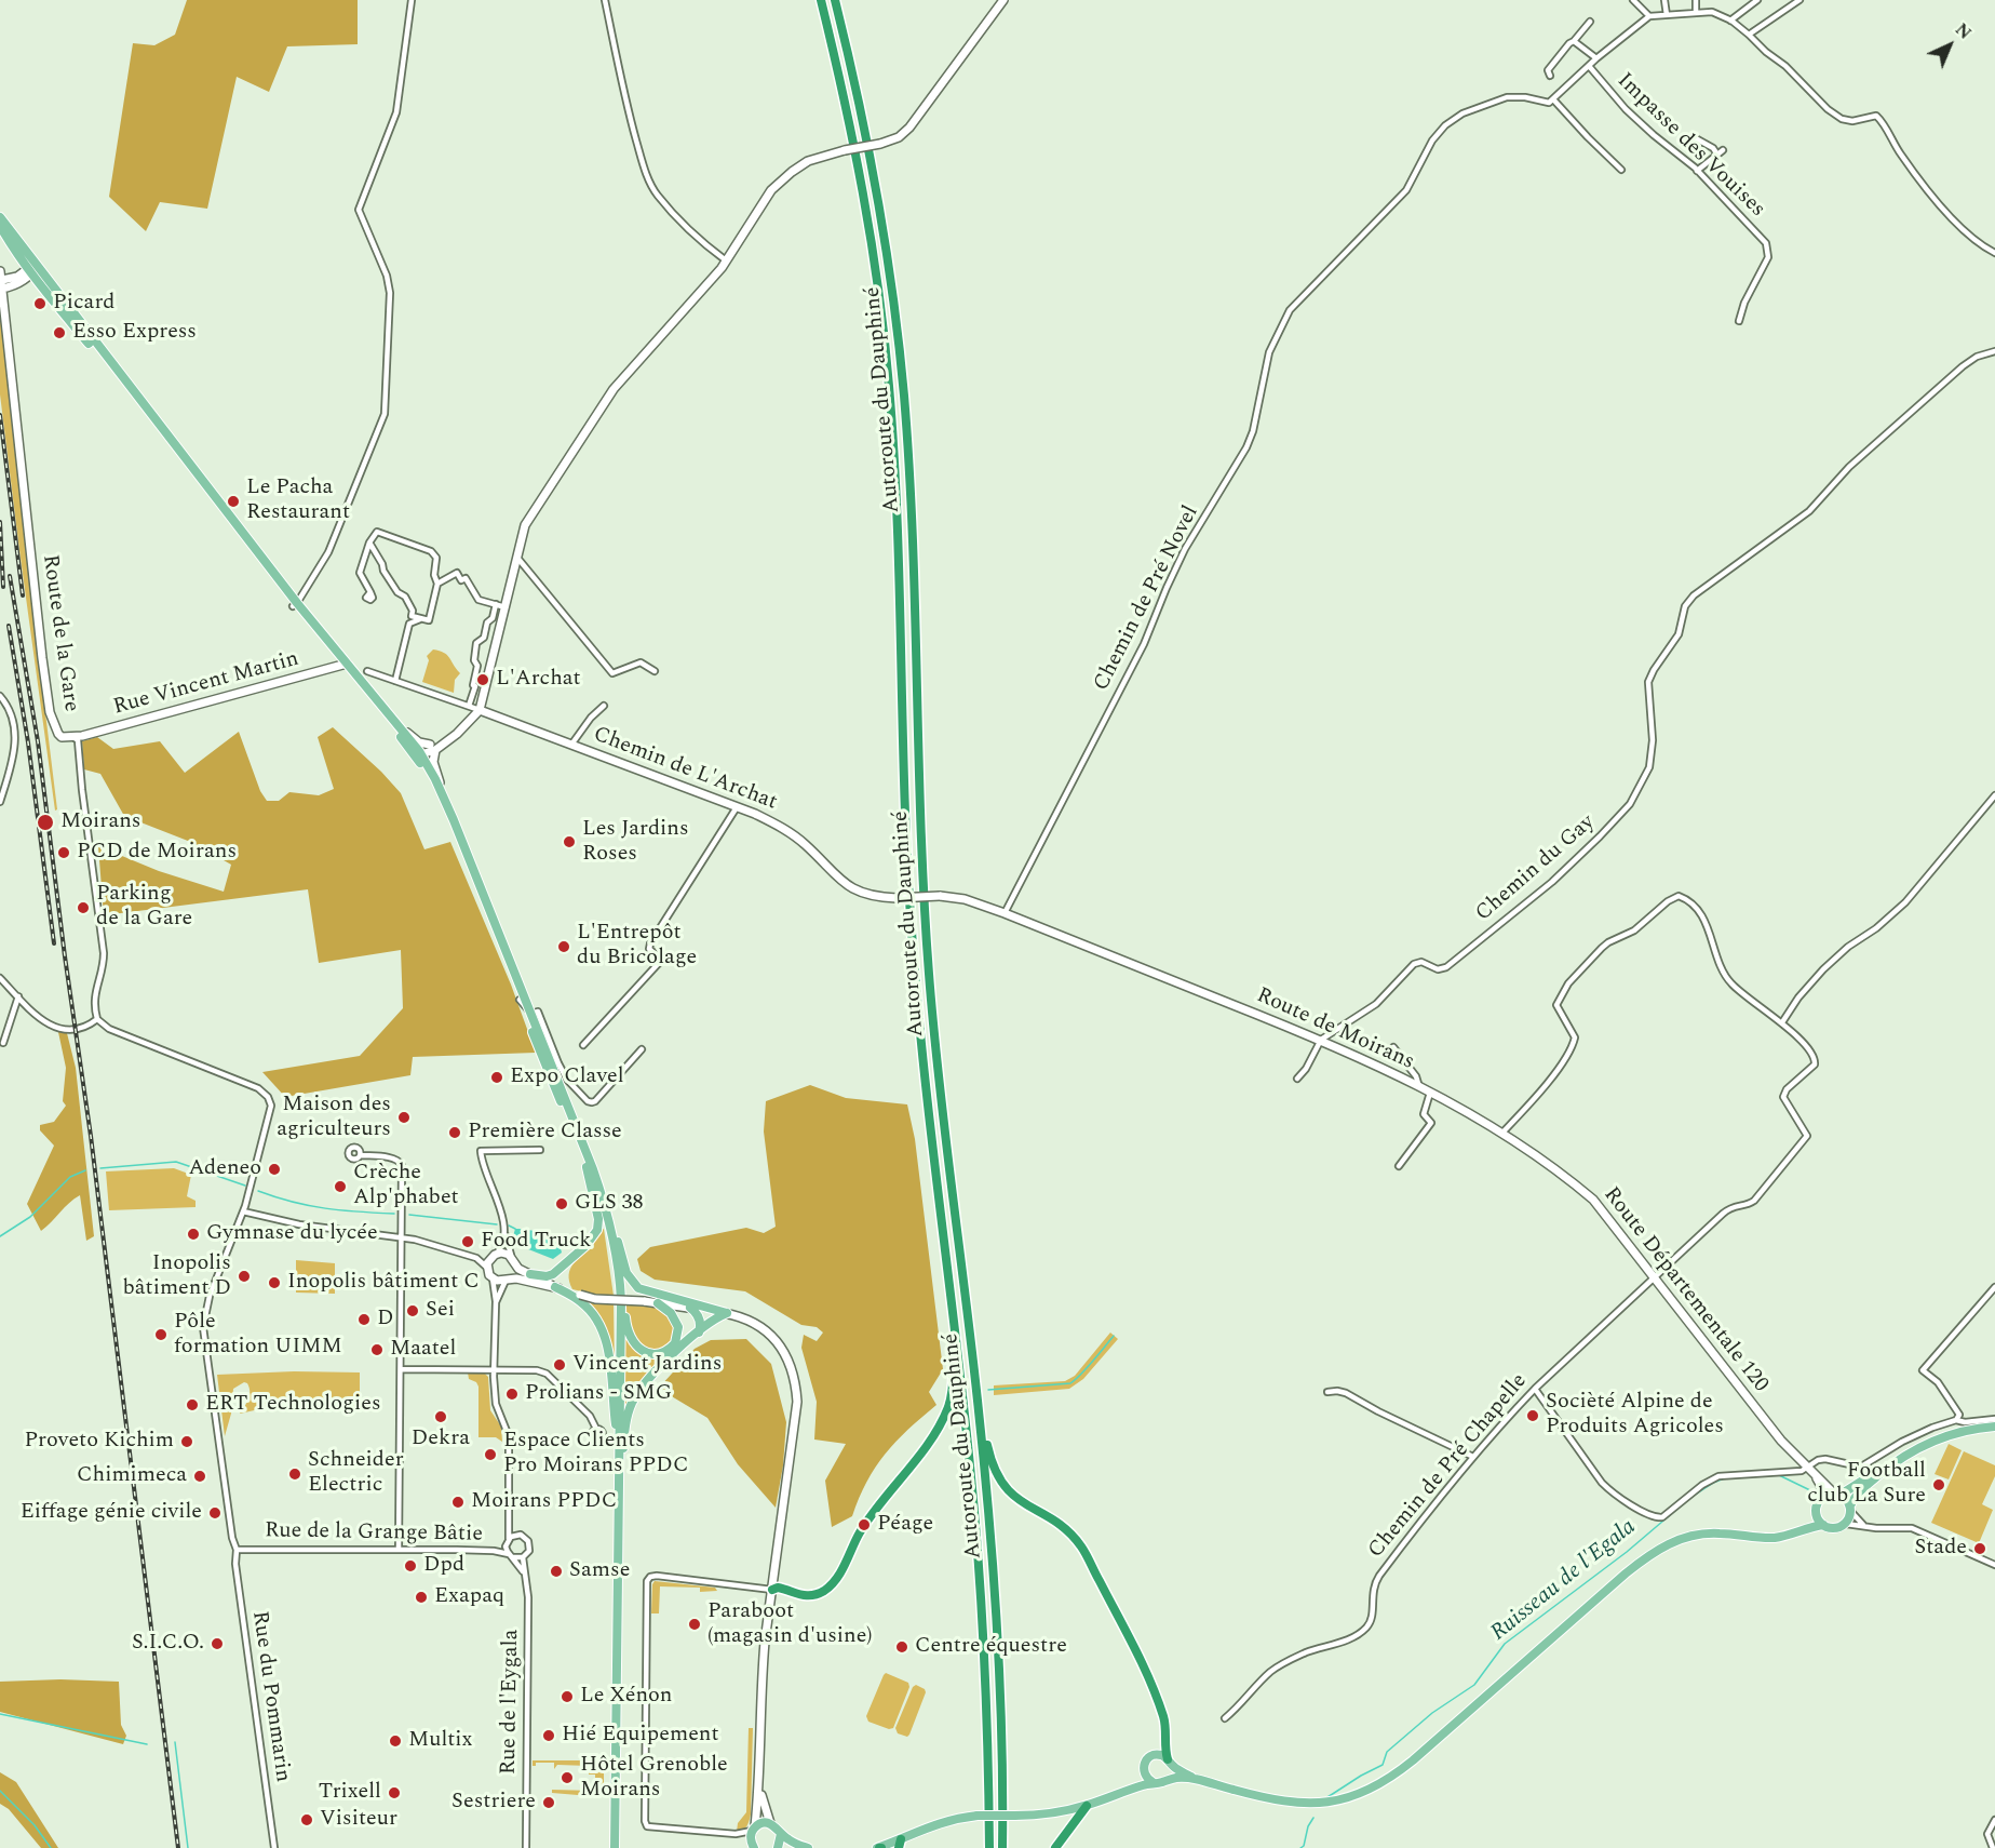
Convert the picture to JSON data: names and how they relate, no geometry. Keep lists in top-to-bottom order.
{
  "streets": {
    "highway": ["Autoroute du Dauphiné"],
    "street": [
      "Impasse des Vouises",
      "Chemin de Pré Novel",
      "Route de la Gare",
      "Rue Vincent Martin",
      "Chemin de L'Archat",
      "Chemin du Gay",
      "Route de Moirans",
      "Route Départementale 120",
      "Chemin de Pré Chapelle",
      "Rue de la Grange Bâtie",
      "Rue du Pommarin",
      "Rue de l'Eygala"
    ]
  },
  "crossings": [
    ["Chemin de Pré Novel", "Chemin de L'Archat"],
    ["Chemin de Pré Novel", "Route de Moirans"],
    ["Route de la Gare", "Rue Vincent Martin"],
    ["Route de la Gare", "Rue du Pommarin"],
    ["Chemin de L'Archat", "Route de Moirans"],
    ["Chemin du Gay", "Route de Moirans"],
    ["Route de Moirans", "Route Départementale 120"],
    ["Route Départementale 120", "Chemin de Pré Chapelle"],
    ["Rue de la Grange Bâtie", "Rue du Pommarin"],
    ["Rue de la Grange Bâtie", "Rue de l'Eygala"]
  ],
  "water": ["Ruisseau de l'Egala"],
  "places": [
    "Picard",
    "Esso Express",
    "Le Pacha Restaurant",
    "L'Archat",
    "Moirans",
    "Les Jardins Roses",
    "PCD de Moirans",
    "Parking de la Gare",
    "L'Entrepôt du Bricolage",
    "Expo Clavel",
    "Maison des agriculteurs",
    "Première Classe",
    "Adeneo",
    "Crèche Alp'phabet",
    "GLS 38",
    "Gymnase du lycée",
    "Food Truck",
    "Inopolis bâtiment D",
    "Inopolis bâtiment C",
    "Sei",
    "D",
    "Pôle formation UIMM",
    "Maatel",
    "Vincent Jardins",
    "Prolians - SMG",
    "ERT Technologies",
    "Socièté Alpine de Produits Agricoles",
    "Dekra",
    "Proveto Kichim",
    "Espace Clients Pro Moirans PPDC",
    "Schneider Electric",
    "Chimimeca",
    "Football club La Sure",
    "Moirans PPDC",
    "Eiffage génie civile",
    "Péage",
    "Stade",
    "Dpd",
    "Samse",
    "Exapaq",
    "Paraboot (magasin d'usine)",
    "S.I.C.O.",
    "Centre équestre",
    "Le Xénon",
    "Hié Equipement",
    "Multix",
    "Hôtel Grenoble Moirans",
    "Trixell",
    "Sestriere",
    "Visiteur"
  ],
  "north": "top right"
}
